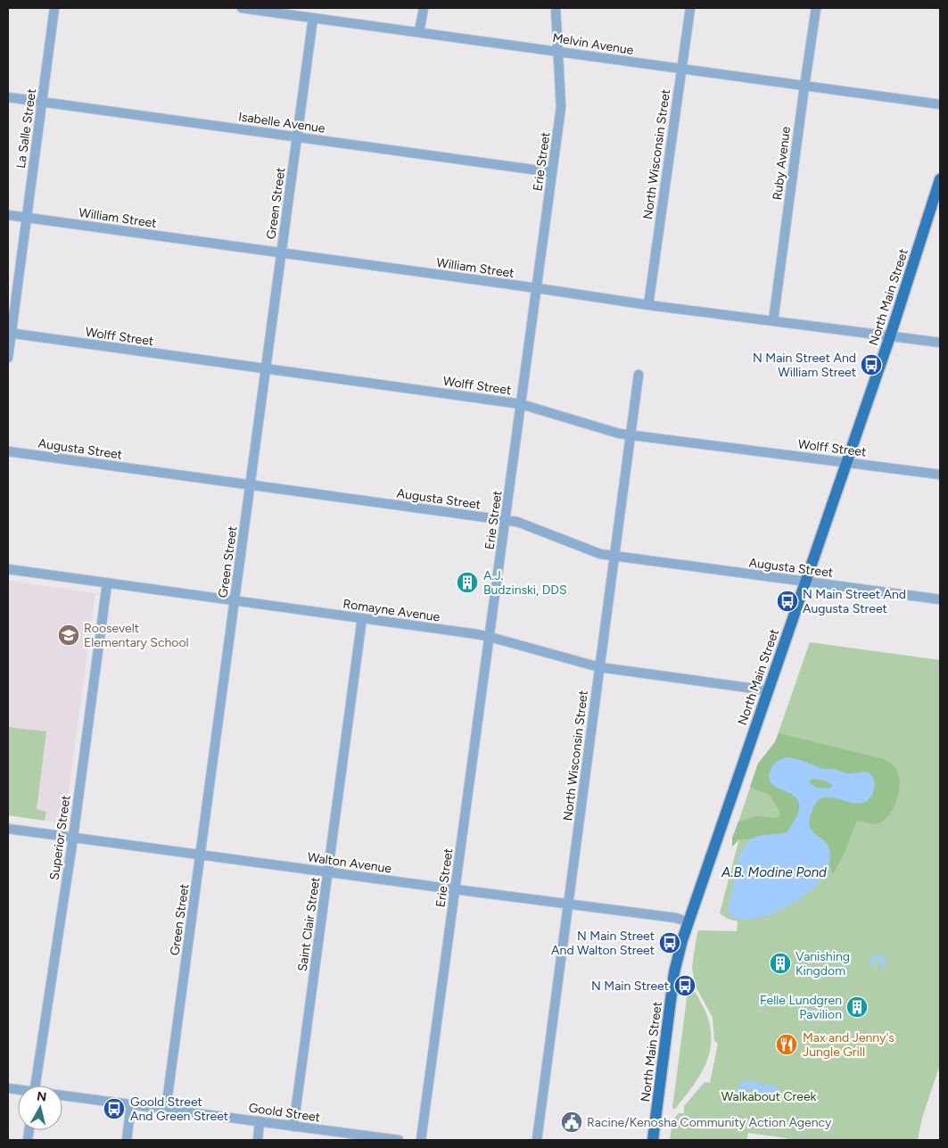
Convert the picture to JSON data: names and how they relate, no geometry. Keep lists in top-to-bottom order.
{
  "streets": {
    "main road": ["North Main Street"],
    "street": [
      "Melvin Avenue",
      "Isabelle Avenue",
      "La Salle Street",
      "North Wisconsin Street",
      "Erie Street",
      "Ruby Avenue",
      "Green Street",
      "William Street",
      "Wolff Street",
      "Augusta Street",
      "Romayne Avenue",
      "Superior Street",
      "Walton Avenue",
      "Saint Clair Street",
      "Goold Street"
    ]
  },
  "crossings": [
    ["Melvin Avenue", "North Wisconsin Street"],
    ["Melvin Avenue", "Erie Street"],
    ["Melvin Avenue", "Ruby Avenue"],
    ["Melvin Avenue", "Green Street"],
    ["Isabelle Avenue", "La Salle Street"],
    ["Isabelle Avenue", "Erie Street"],
    ["Isabelle Avenue", "Green Street"],
    ["La Salle Street", "William Street"],
    ["La Salle Street", "Wolff Street"],
    ["North Wisconsin Street", "William Street"],
    ["North Wisconsin Street", "Wolff Street"],
    ["North Wisconsin Street", "Augusta Street"],
    ["North Wisconsin Street", "Romayne Avenue"],
    ["North Wisconsin Street", "Walton Avenue"],
    ["Erie Street", "William Street"],
    ["Erie Street", "Wolff Street"],
    ["Erie Street", "Augusta Street"],
    ["Erie Street", "Romayne Avenue"],
    ["Erie Street", "Walton Avenue"],
    ["Ruby Avenue", "William Street"],
    ["Green Street", "William Street"],
    ["Green Street", "Wolff Street"],
    ["Green Street", "Augusta Street"],
    ["Green Street", "Romayne Avenue"],
    ["Green Street", "Walton Avenue"],
    ["Green Street", "Goold Street"],
    ["William Street", "North Main Street"],
    ["North Main Street", "Wolff Street"],
    ["North Main Street", "Augusta Street"],
    ["North Main Street", "Romayne Avenue"],
    ["North Main Street", "Walton Avenue"],
    ["Romayne Avenue", "Superior Street"],
    ["Romayne Avenue", "Saint Clair Street"],
    ["Superior Street", "Walton Avenue"],
    ["Walton Avenue", "Saint Clair Street"],
    ["Saint Clair Street", "Goold Street"]
  ],
  "water": ["A.B. Modine Pond"],
  "parks": ["Walkabout Creek"],
  "places": {
    "bus stop": [
      "N Main Street And William Street",
      "N Main Street And Augusta Street",
      "N Main Street And Walton Street",
      "N Main Street",
      "Goold Street And Green Street"
    ],
    "building": ["A.J. Budzinski, DDS", "Vanishing Kingdom", "Felle Lundgren Pavilion"],
    "school or university": ["Roosevelt Elementary School"],
    "restaurant": ["Max and Jenny's Jungle Grill"],
    "public building": ["Racine/Kenosha Community Action Agency"]
  },
  "north": "top"
}
